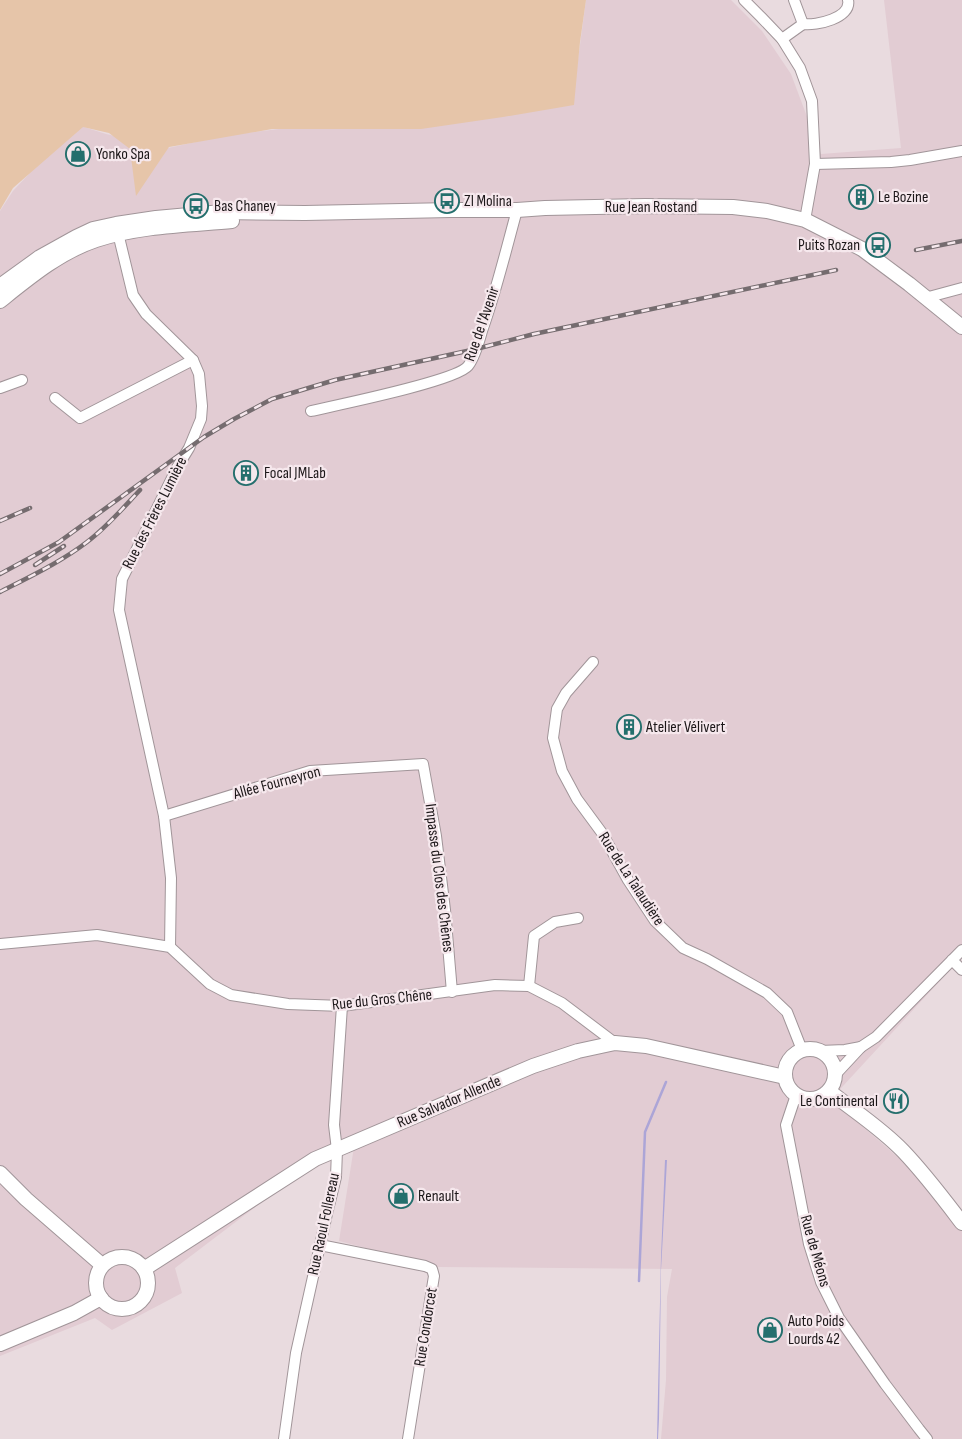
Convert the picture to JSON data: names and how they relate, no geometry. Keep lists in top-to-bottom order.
{
  "streets": {
    "street": [
      "Rue Jean Rostand",
      "Rue de l'Avenir",
      "Rue des Frères Lumière",
      "Allée Fourneyron",
      "Impasse du Clos des Chênes",
      "Rue de La Talaudière",
      "Rue du Gros Chêne",
      "Rue Salvador Allende",
      "Rue Raoul Follereau",
      "Rue de Méons",
      "Rue Condorcet"
    ]
  },
  "crossings": [
    ["Rue Jean Rostand", "Rue de l'Avenir"],
    ["Rue Jean Rostand", "Rue des Frères Lumière"],
    ["Rue des Frères Lumière", "Allée Fourneyron"],
    ["Rue des Frères Lumière", "Rue du Gros Chêne"],
    ["Allée Fourneyron", "Impasse du Clos des Chênes"],
    ["Impasse du Clos des Chênes", "Rue du Gros Chêne"],
    ["Rue de La Talaudière", "Rue Salvador Allende"],
    ["Rue de La Talaudière", "Rue de Méons"],
    ["Rue du Gros Chêne", "Rue Salvador Allende"],
    ["Rue du Gros Chêne", "Rue Raoul Follereau"],
    ["Rue Salvador Allende", "Rue Raoul Follereau"],
    ["Rue Salvador Allende", "Rue de Méons"],
    ["Rue Raoul Follereau", "Rue Condorcet"]
  ],
  "places": {
    "shop": ["Yonko Spa", "Renault", "Auto Poids Lourds 42"],
    "building": ["Le Bozine", "Focal JMLab", "Atelier Vélivert"],
    "bus stop": ["ZI Molina", "Bas Chaney", "Puits Rozan"],
    "restaurant": ["Le Continental"]
  }
}
